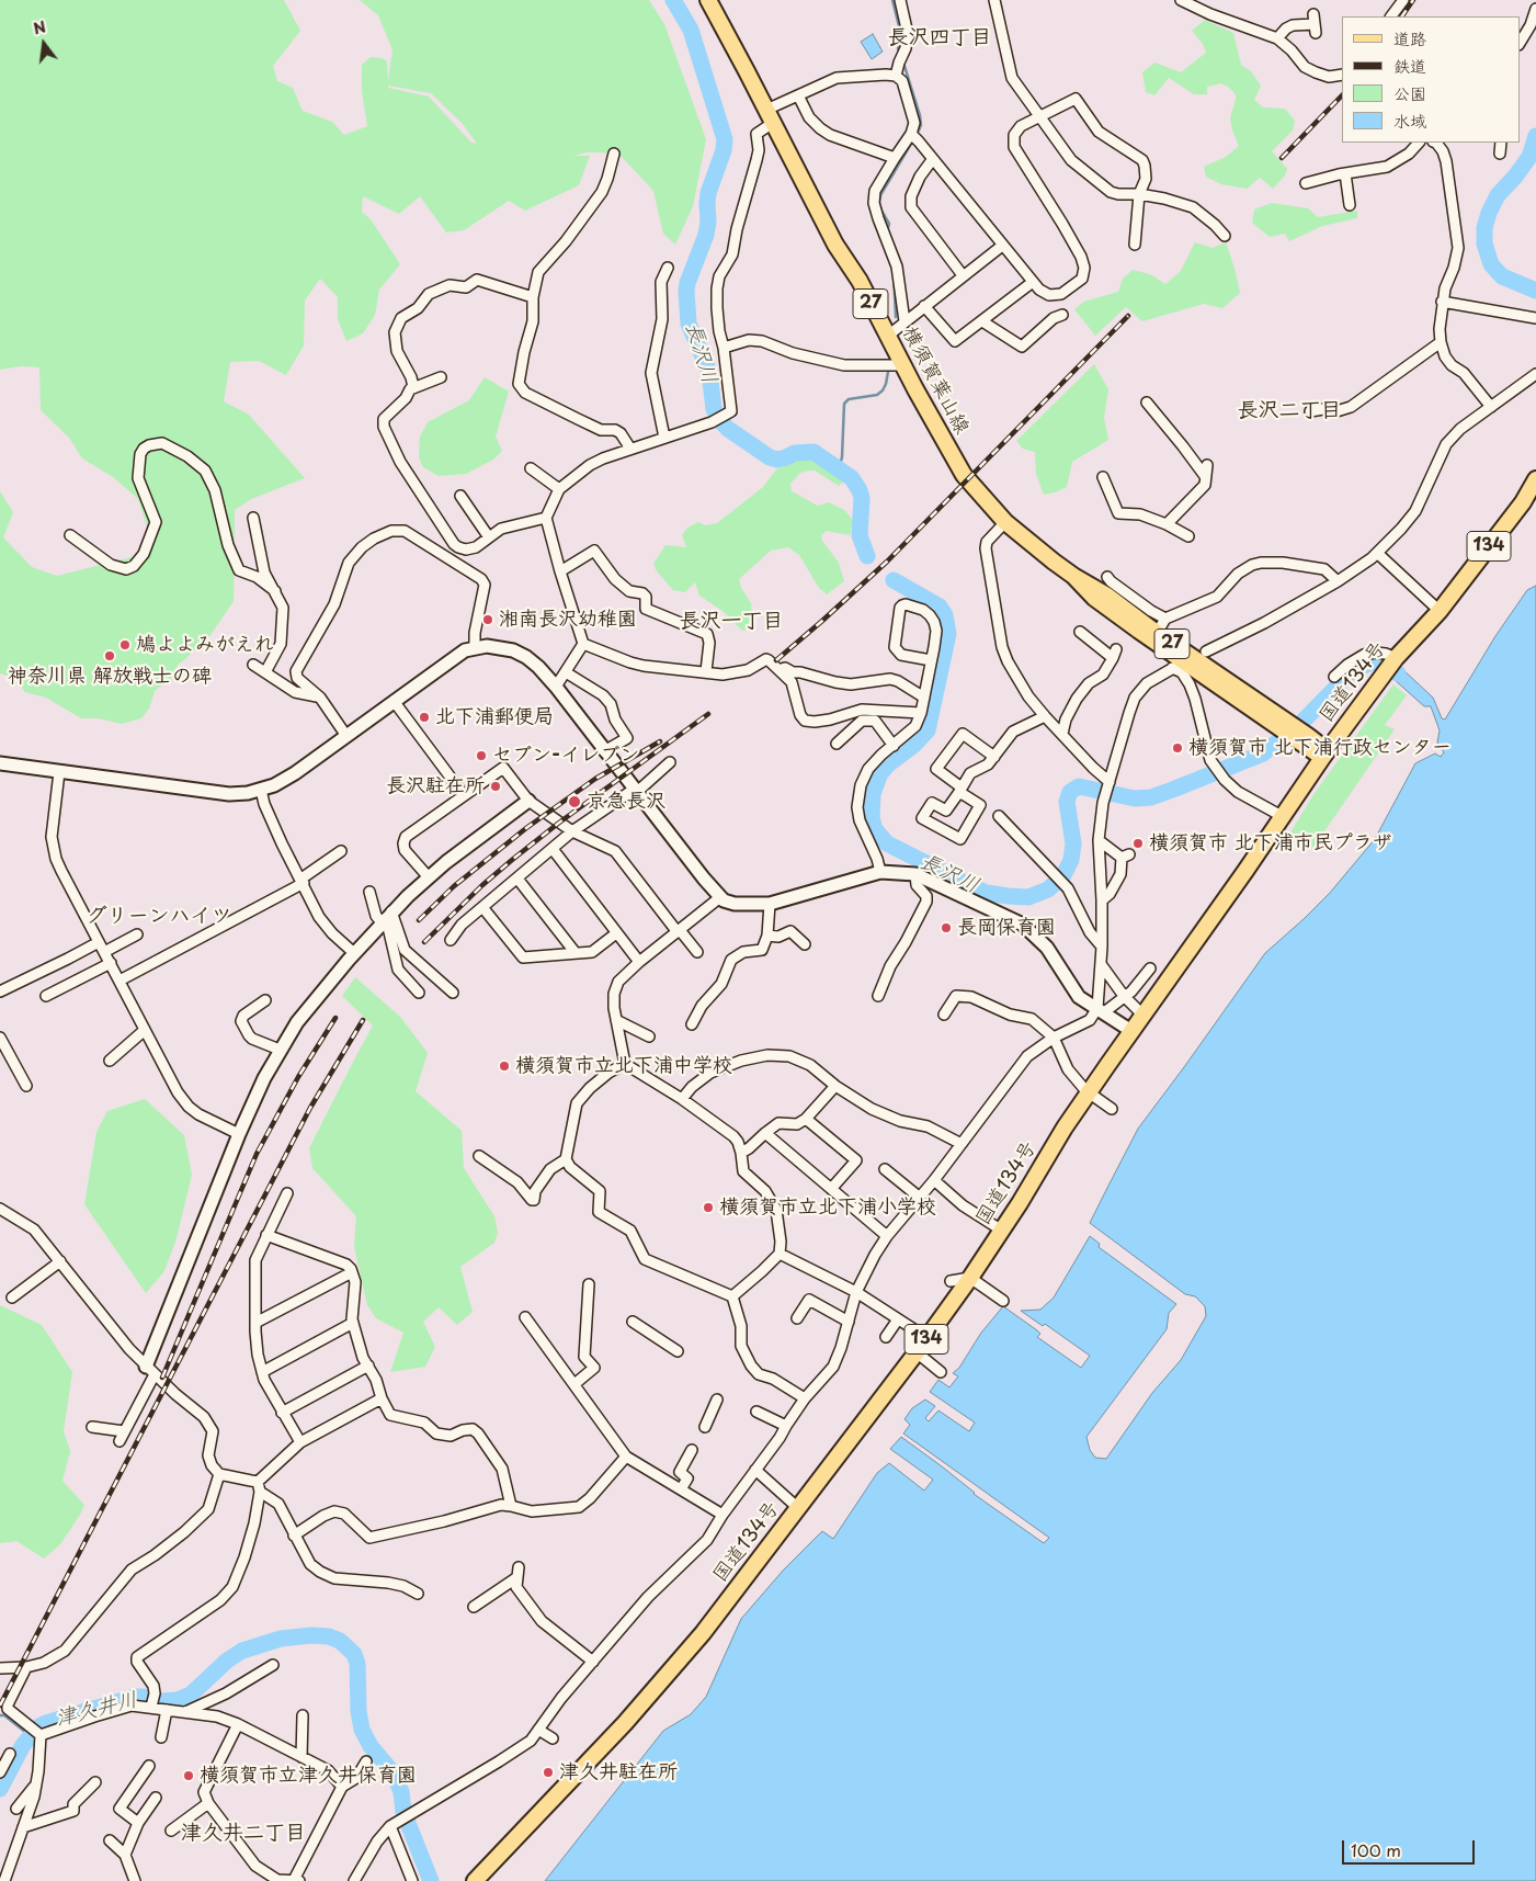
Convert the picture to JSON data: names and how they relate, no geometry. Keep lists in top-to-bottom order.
{
  "streets": {
    "main road": [
      "27",
      "横須賀葉山線",
      "134",
      "国道134号"
    ]
  },
  "crossings": [
    ["横須賀葉山線", "国道134号"]
  ],
  "districts": [
    "長沢四丁目",
    "長沢二丁目",
    "長沢一丁目",
    "グリーンハイツ",
    "津久井二丁目"
  ],
  "water": ["長沢川", "津久井川"],
  "places": [
    "湘南長沢幼稚園",
    "鳩よよみがえれ",
    "神奈川県 解放戦士の碑",
    "北下浦郵便局",
    "横須賀市 北下浦行政センター",
    "セブン-イレブン",
    "長沢駐在所",
    "京急長沢",
    "横須賀市 北下浦市民プラザ",
    "長岡保育園",
    "横須賀市立北下浦中学校",
    "横須賀市立北下浦小学校",
    "津久井駐在所",
    "横須賀市立津久井保育園"
  ],
  "legend": [
    "道路",
    "鉄道",
    "公園",
    "水域"
  ],
  "scale_bar": "100 m",
  "north": "top"
}
